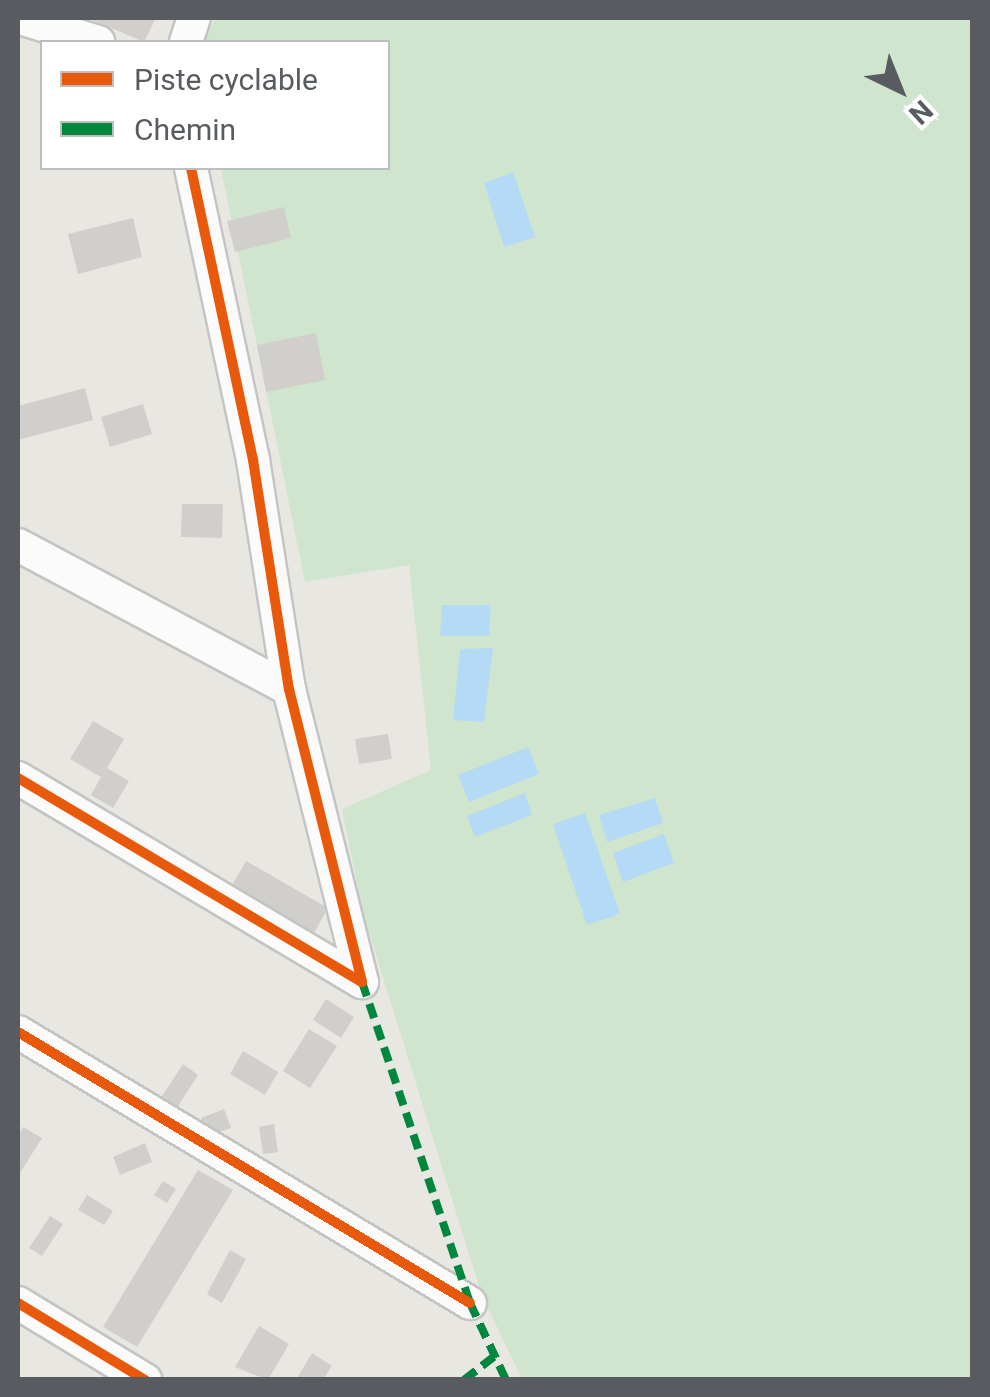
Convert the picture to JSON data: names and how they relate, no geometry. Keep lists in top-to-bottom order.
{
  "legend": ["Piste cyclable", "Chemin"],
  "north": "bottom right"
}
